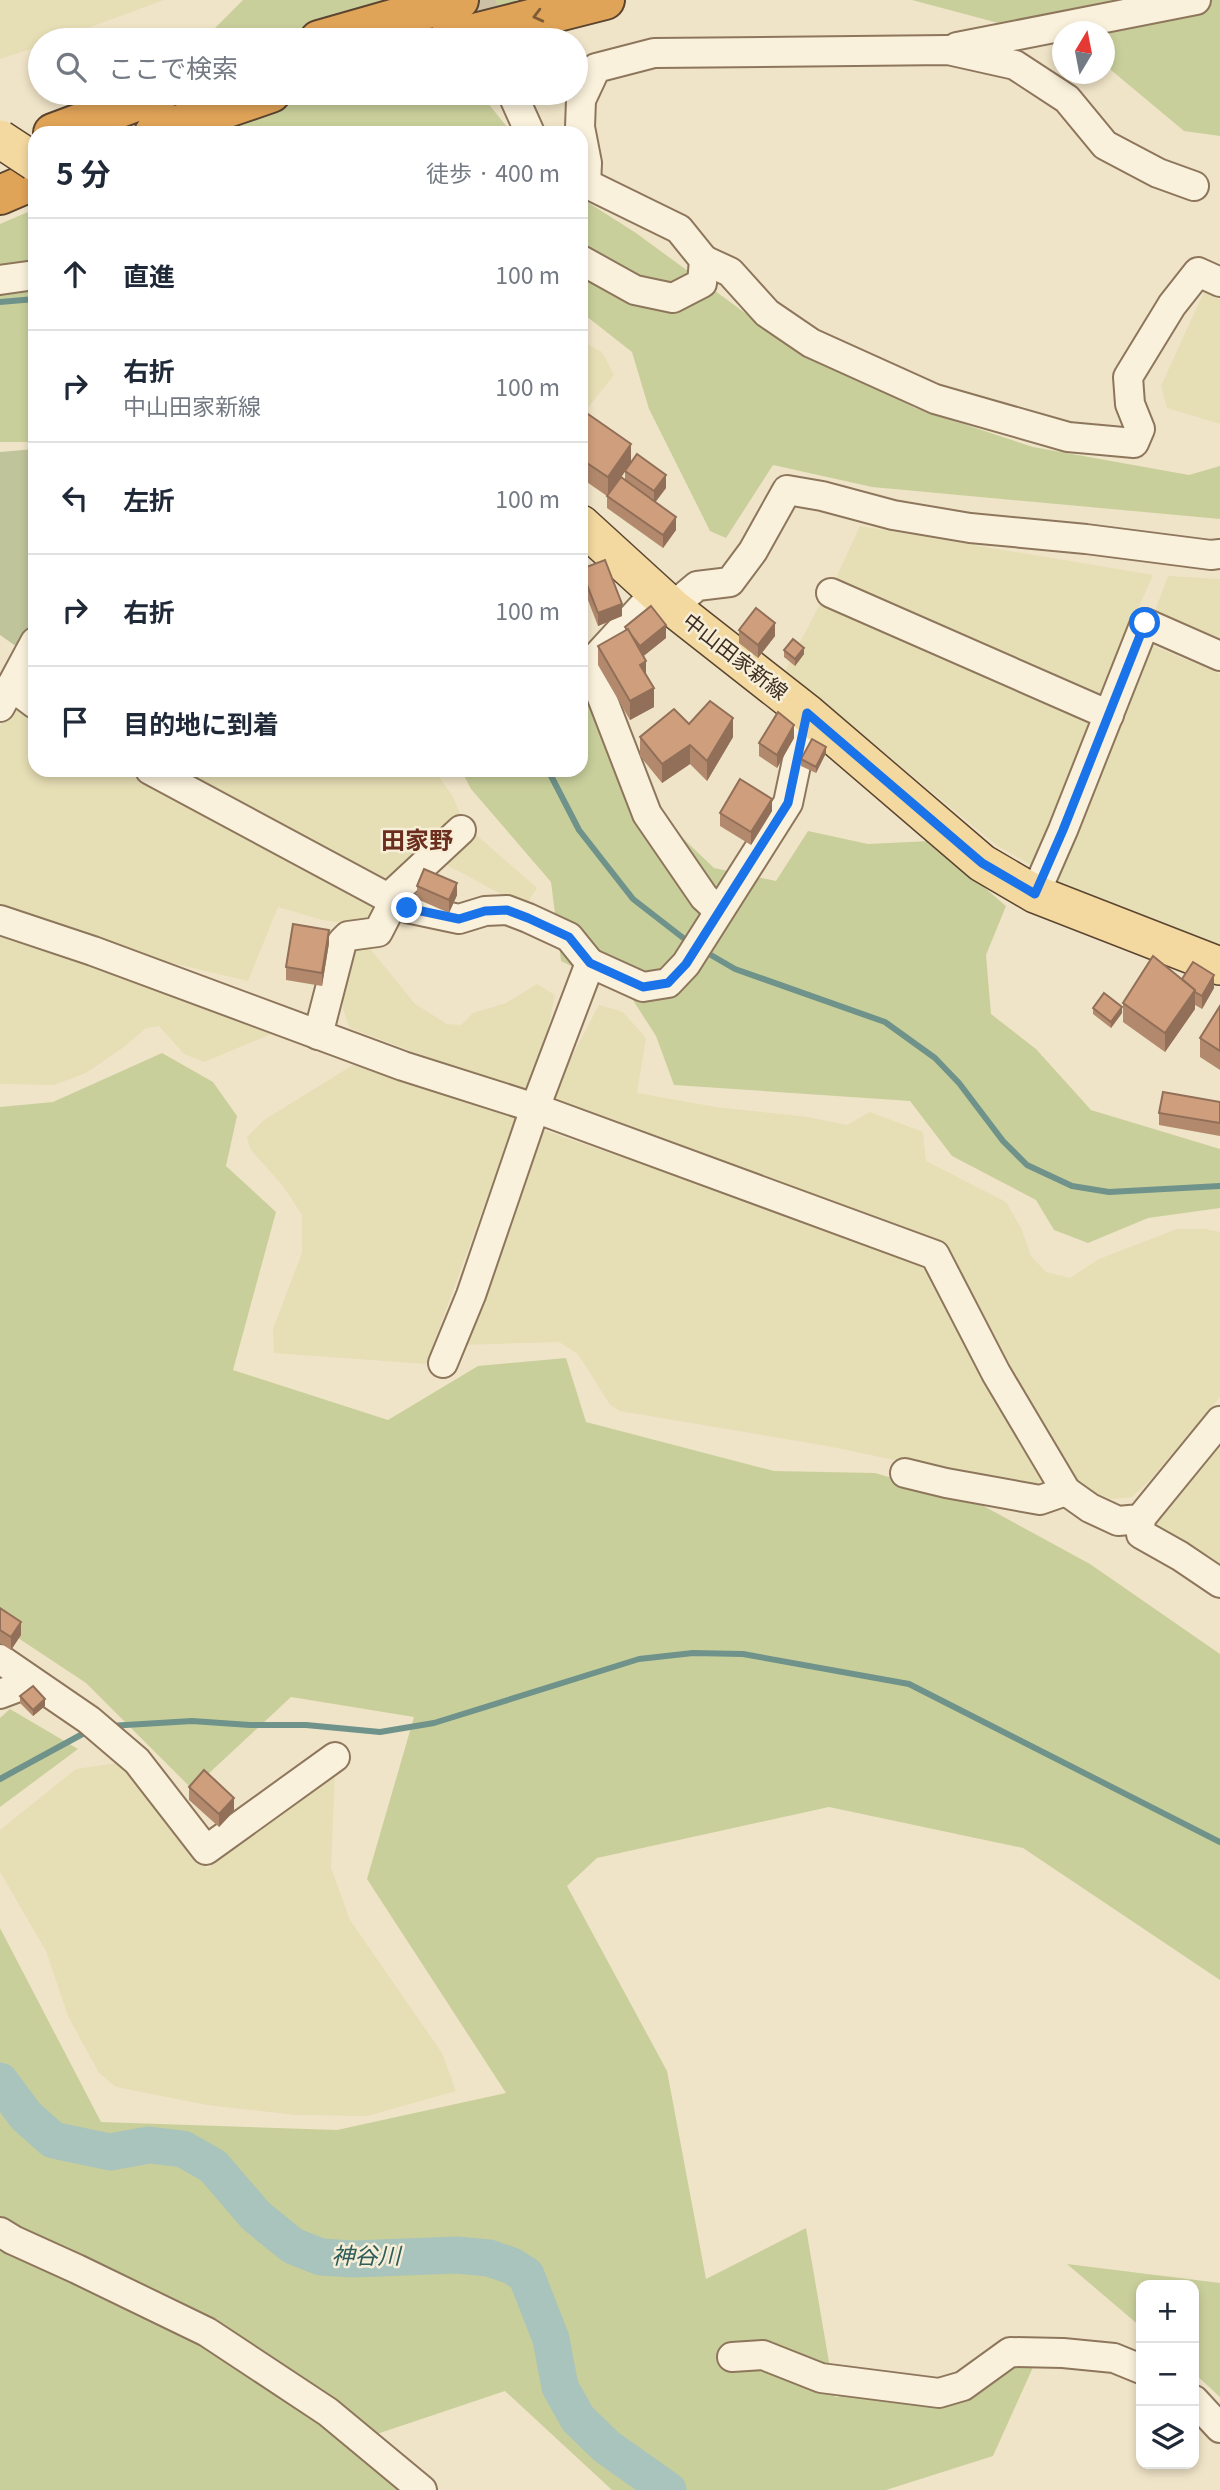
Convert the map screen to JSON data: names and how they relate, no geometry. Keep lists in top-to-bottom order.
{
  "streets": {
    "main road": ["中山田家新線"]
  },
  "districts": ["田家野"],
  "water": ["神谷川"],
  "north": "top",
  "page": {
    "search": "ここで検索",
    "heading": ["5 分", "徒歩 · 400 m"],
    "list": [
      ["直進", "100 m"],
      ["右折", "中山田家新線", "100 m"],
      ["左折", "100 m"],
      ["右折", "100 m"],
      "目的地に到着"
    ],
    "map_buttons": ["+", "−"]
  }
}
